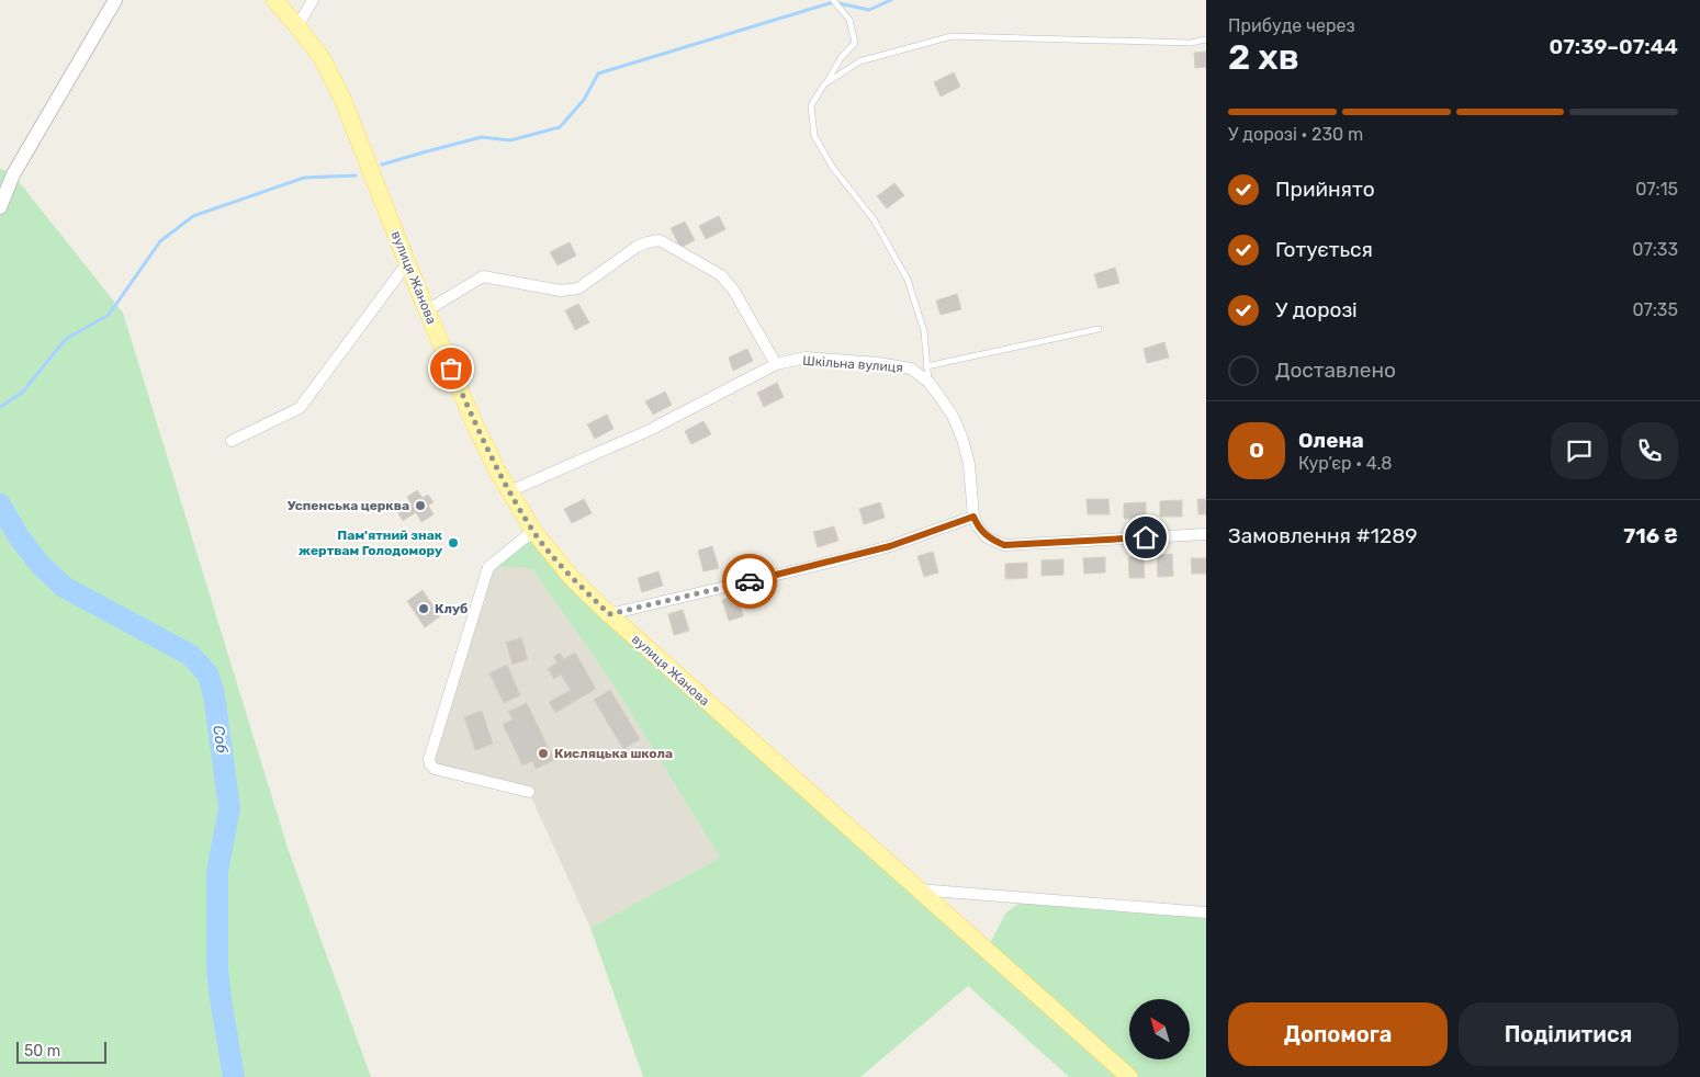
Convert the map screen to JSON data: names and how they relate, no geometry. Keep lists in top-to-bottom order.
{
  "streets": {
    "main road": ["вулиця Жанова"],
    "street": ["Шкільна вулиця"]
  },
  "crossings": [
    ["вулиця Жанова", "Шкільна вулиця"]
  ],
  "water": ["Соб"],
  "places": [
    "Успенська церква",
    "Пам'ятний знак жертвам Голодомору",
    "Клуб",
    "Кисляцька школа"
  ],
  "scale_bar": "50 m",
  "north": "top left",
  "page": {
    "heading": ["2 хв", "Прибуде через", "07:39–07:44"],
    "panel": [
      "Олена",
      "Кур’єр · 4.8",
      "Замовлення #1289",
      "716 ₴"
    ],
    "bar": "У дорозі · 230 m",
    "list": [
      ["Прийнято", "07:15"],
      ["Готується", "07:33"],
      ["У дорозі", "07:35"],
      "Доставлено"
    ],
    "round": "О",
    "buttons": ["Допомога", "Поділитися"],
    "scale": "50 m"
  }
}
